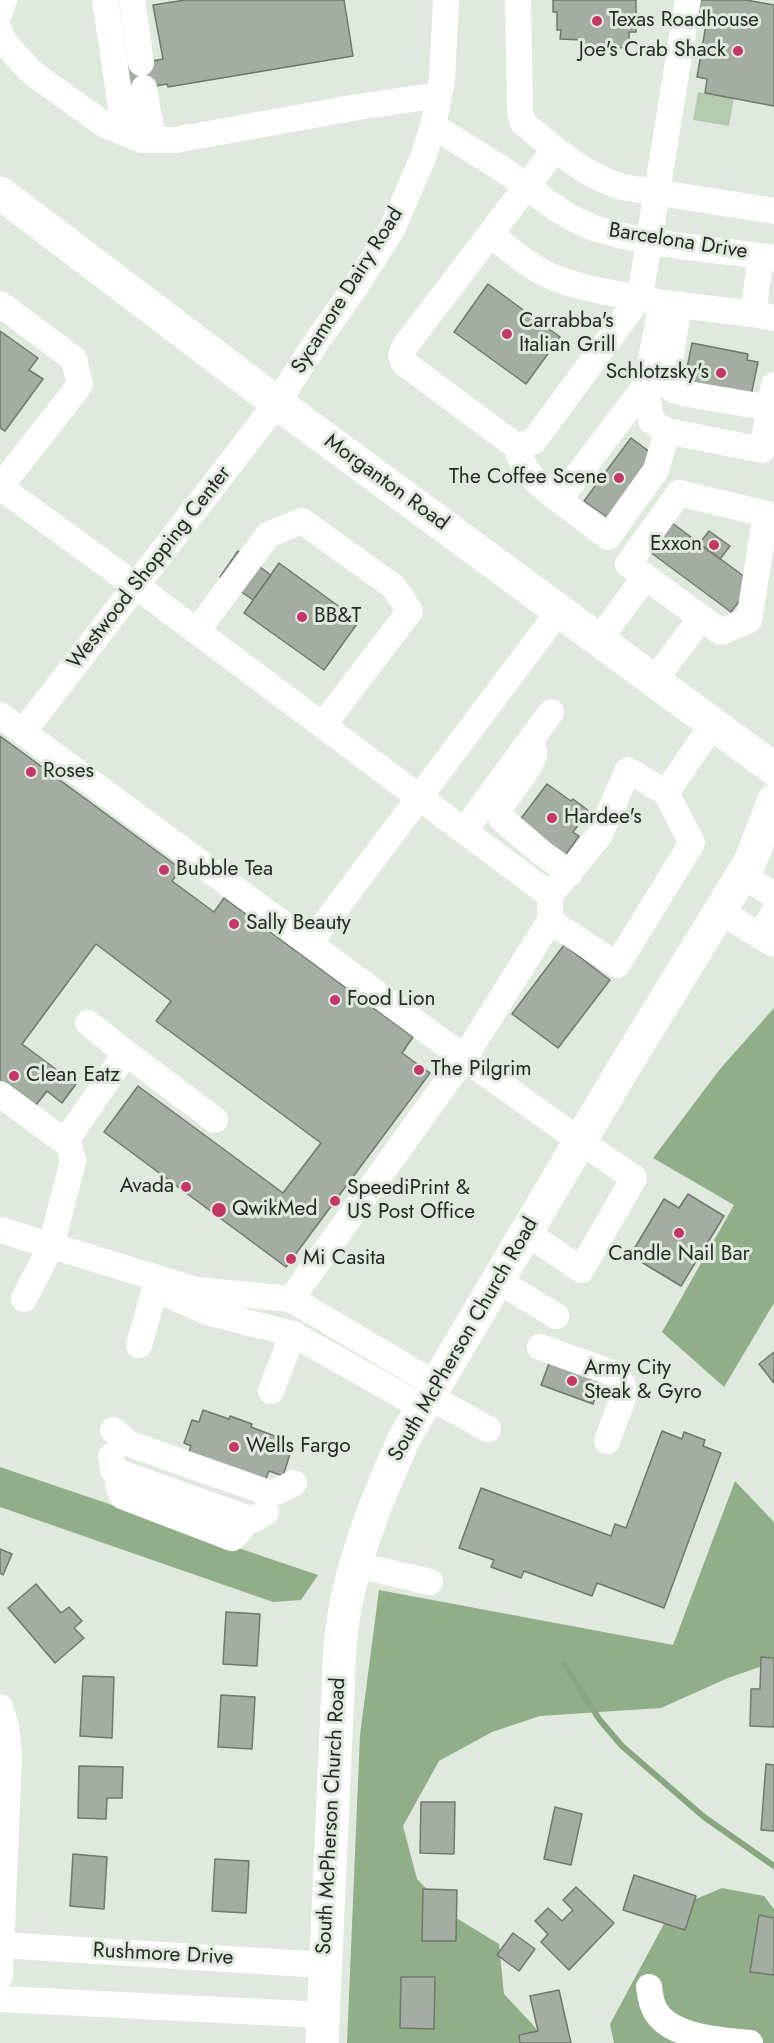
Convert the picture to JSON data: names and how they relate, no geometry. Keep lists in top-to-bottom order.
{
  "streets": {
    "main road": ["Morganton Road", "South McPherson Church Road"],
    "street": [
      "Barcelona Drive",
      "Sycamore Dairy Road",
      "Westwood Shopping Center",
      "Rushmore Drive"
    ]
  },
  "crossings": [
    ["Barcelona Drive", "Sycamore Dairy Road"],
    ["Sycamore Dairy Road", "Morganton Road"],
    ["Sycamore Dairy Road", "Westwood Shopping Center"],
    ["Morganton Road", "Westwood Shopping Center"],
    ["South McPherson Church Road", "Rushmore Drive"]
  ],
  "places": [
    "Texas Roadhouse",
    "Joe's Crab Shack",
    "Carrabba's Italian Grill",
    "Schlotzsky's",
    "The Coffee Scene",
    "Exxon",
    "BB&T",
    "Roses",
    "Hardee's",
    "Bubble Tea",
    "Sally Beauty",
    "Food Lion",
    "The Pilgrim",
    "Clean Eatz",
    "Avada",
    "SpeediPrint & US Post Office",
    "QwikMed",
    "Candle Nail Bar",
    "Mi Casita",
    "Army City Steak & Gyro",
    "Wells Fargo"
  ]
}
